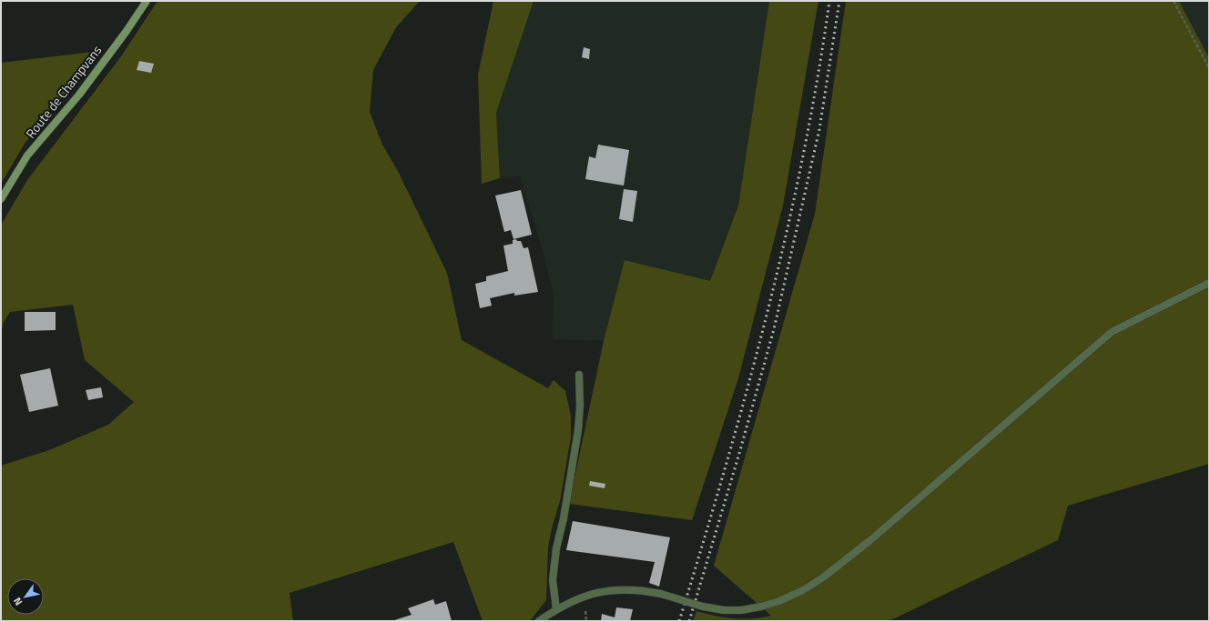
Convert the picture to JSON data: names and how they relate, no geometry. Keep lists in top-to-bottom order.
{
  "streets": {
    "main road": ["Route de Champvans"]
  },
  "north": "bottom left"
}
